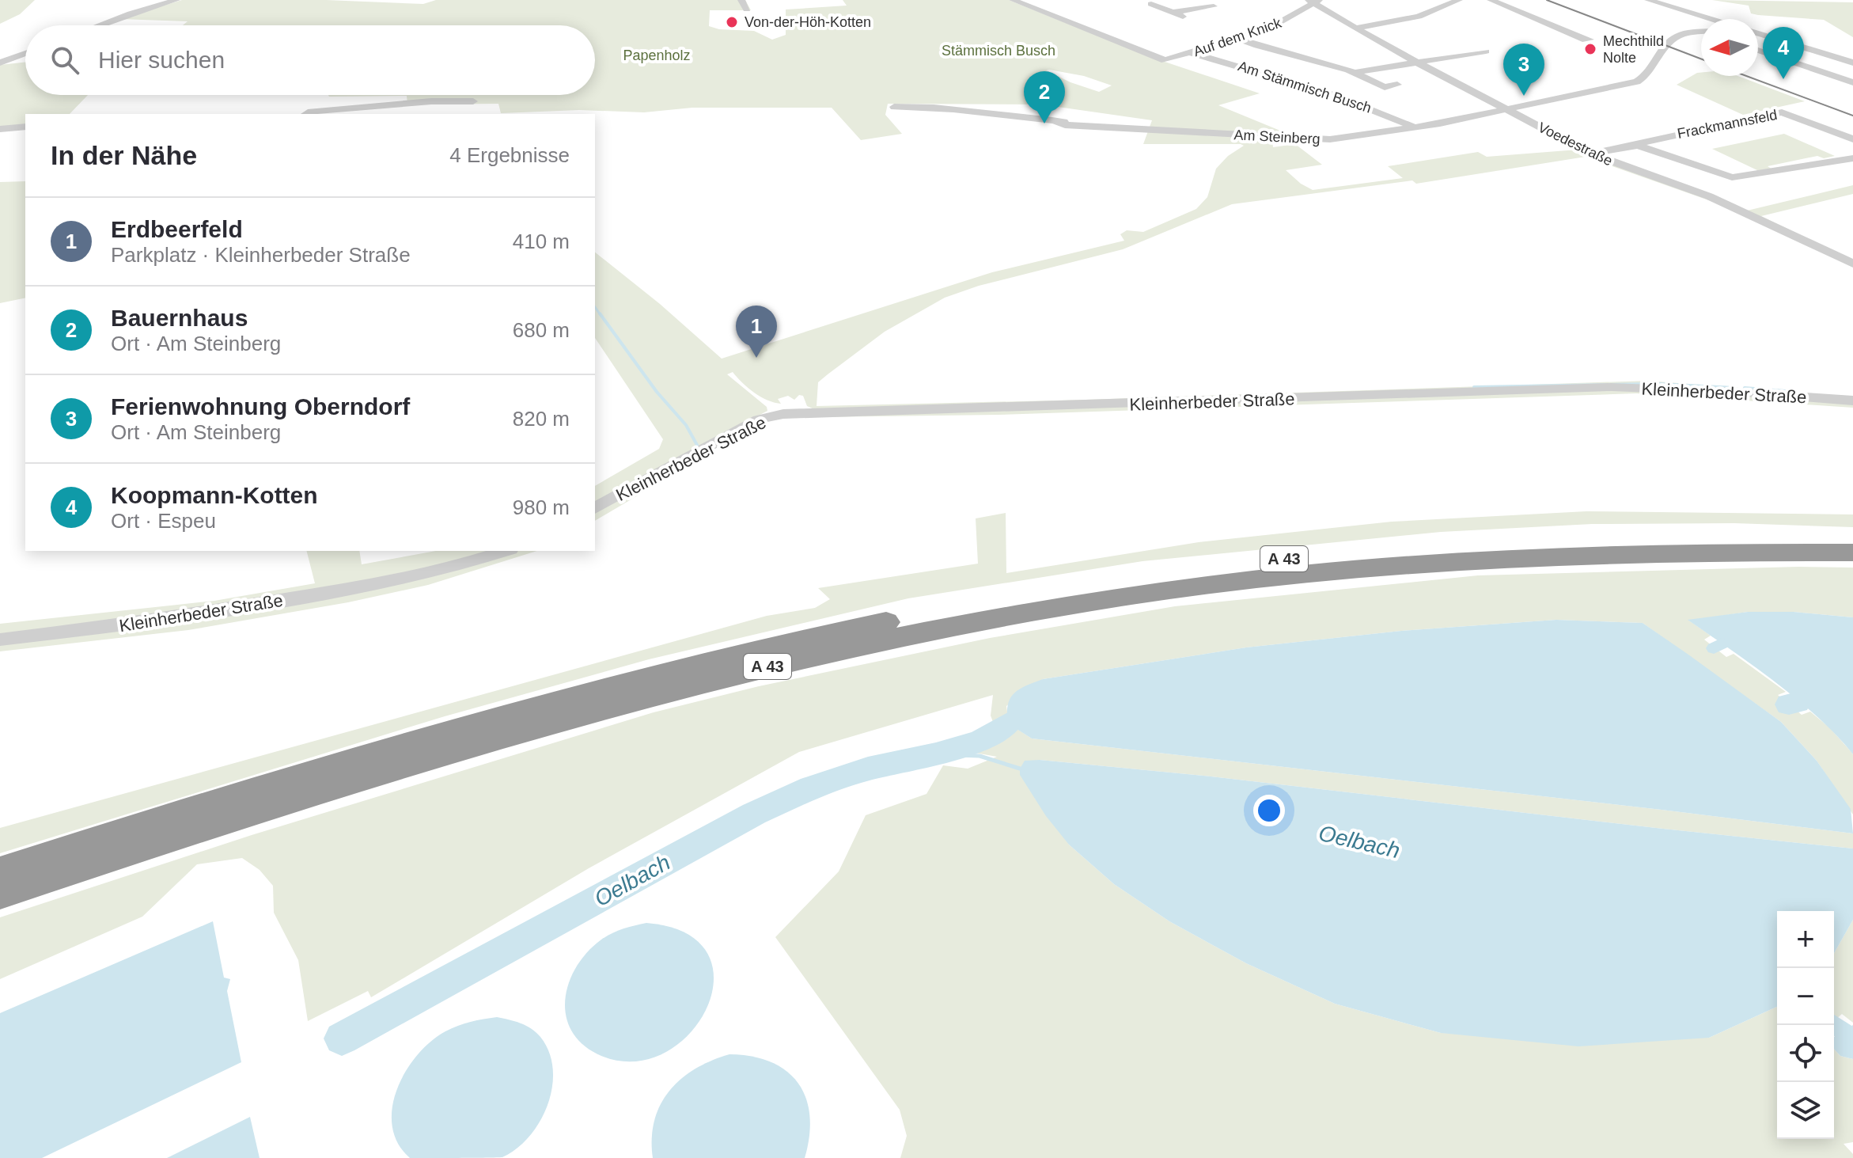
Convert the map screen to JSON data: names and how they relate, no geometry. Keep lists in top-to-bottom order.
{
  "streets": {
    "highway": ["A 43"],
    "street": [
      "Auf dem Knick",
      "Am Stämmisch Busch",
      "Frackmannsfeld",
      "Am Steinberg",
      "Voedestraße",
      "Kleinherbeder Straße"
    ]
  },
  "crossings": [
    ["Auf dem Knick", "Am Stämmisch Busch"],
    ["Auf dem Knick", "Voedestraße"],
    ["Am Stämmisch Busch", "Am Steinberg"],
    ["Frackmannsfeld", "Voedestraße"],
    ["Am Steinberg", "Voedestraße"]
  ],
  "water": ["Oelbach"],
  "parks": ["Stämmisch Busch", "Papenholz"],
  "places": ["Von-der-Höh-Kotten", "Mechthild Nolte"],
  "north": "left",
  "page": {
    "search": "Hier suchen",
    "pins": [
      "4",
      "3",
      "2",
      "1"
    ],
    "heading": ["In der Nähe", "4 Ergebnisse"],
    "list": [
      {
        "mark": "1",
        "name": "Erdbeerfeld",
        "note": "Parkplatz · Kleinherbeder Straße",
        "value": "410 m"
      },
      {
        "mark": "2",
        "name": "Bauernhaus",
        "note": "Ort · Am Steinberg",
        "value": "680 m"
      },
      {
        "mark": "3",
        "name": "Ferienwohnung Oberndorf",
        "note": "Ort · Am Steinberg",
        "value": "820 m"
      },
      {
        "mark": "4",
        "name": "Koopmann-Kotten",
        "note": "Ort · Espeu",
        "value": "980 m"
      }
    ],
    "map_buttons": ["+", "−"]
  }
}
